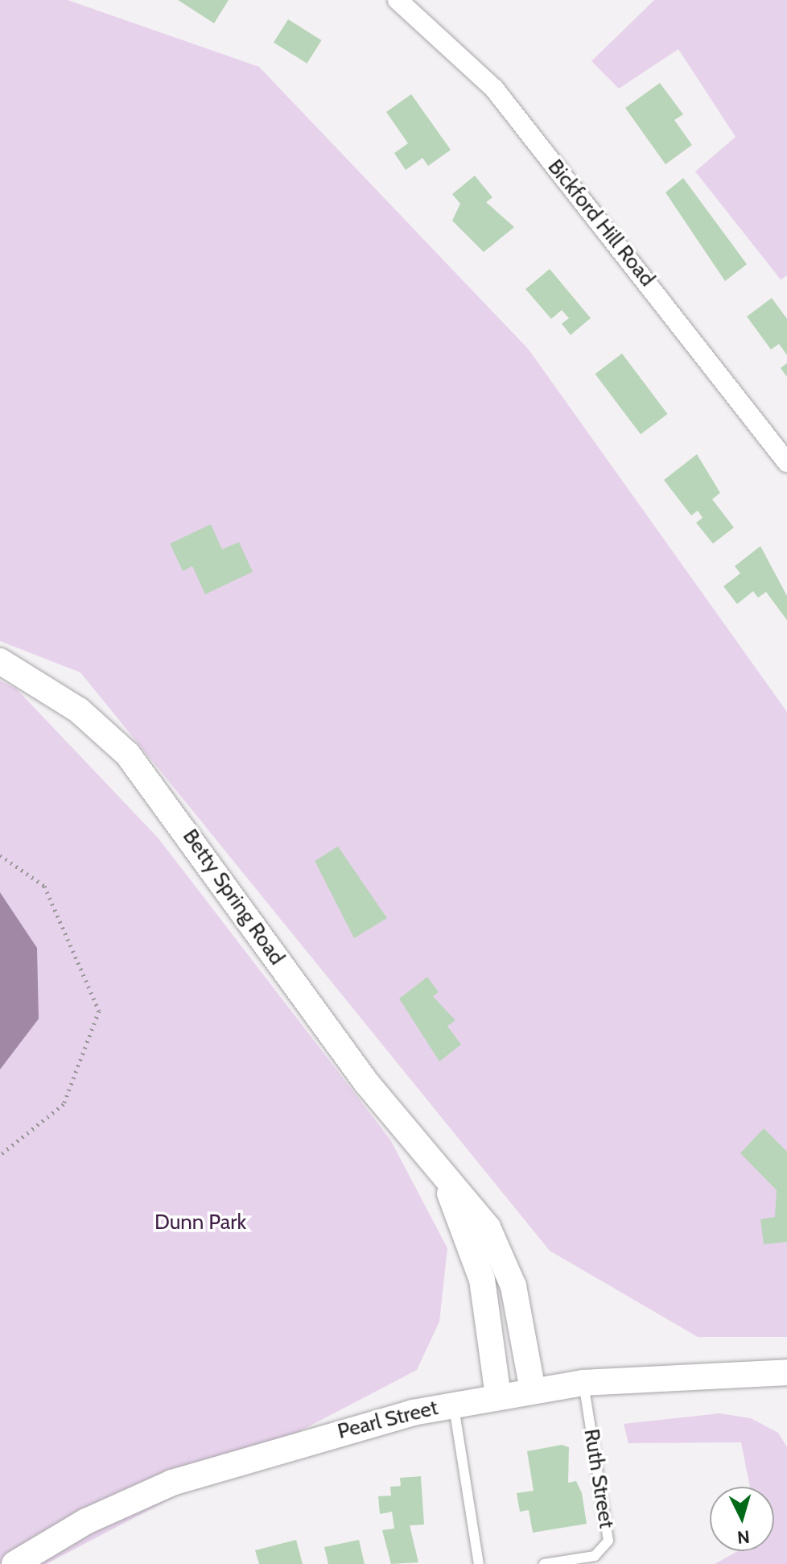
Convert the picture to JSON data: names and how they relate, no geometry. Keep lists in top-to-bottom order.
{
  "streets": {
    "street": ["Bickford Hill Road", "Betty Spring Road", "Pearl Street"],
    "lane": ["Ruth Street"]
  },
  "crossings": [
    ["Betty Spring Road", "Pearl Street"],
    ["Pearl Street", "Ruth Street"]
  ],
  "parks": ["Dunn Park"],
  "north": "bottom"
}
